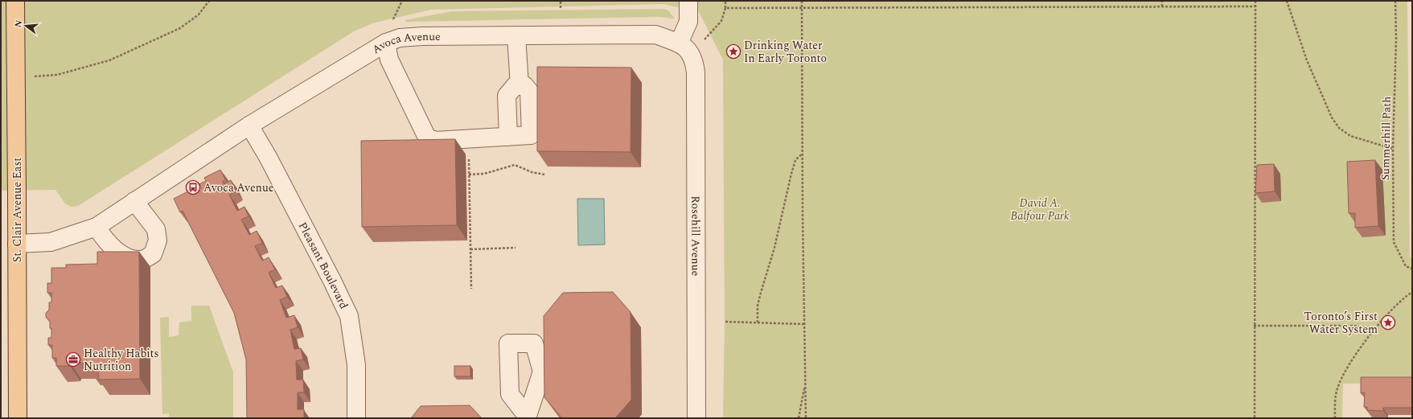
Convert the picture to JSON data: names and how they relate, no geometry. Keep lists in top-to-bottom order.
{
  "streets": {
    "main road": ["St. Clair Avenue East"],
    "street": ["Avoca Avenue", "Rosehill Avenue", "Pleasant Boulevard"],
    "path": ["Summerhill Path"]
  },
  "crossings": [
    ["Avoca Avenue", "St. Clair Avenue East"],
    ["Avoca Avenue", "Rosehill Avenue"],
    ["Avoca Avenue", "Pleasant Boulevard"]
  ],
  "parks": ["David A. Balfour Park"],
  "places": {
    "place": ["Drinking Water In Early Toronto", "Toronto’s First Water System"],
    "bus stop": ["Avoca Avenue"],
    "office": ["Healthy Habits Nutrition"]
  },
  "north": "left"
}
